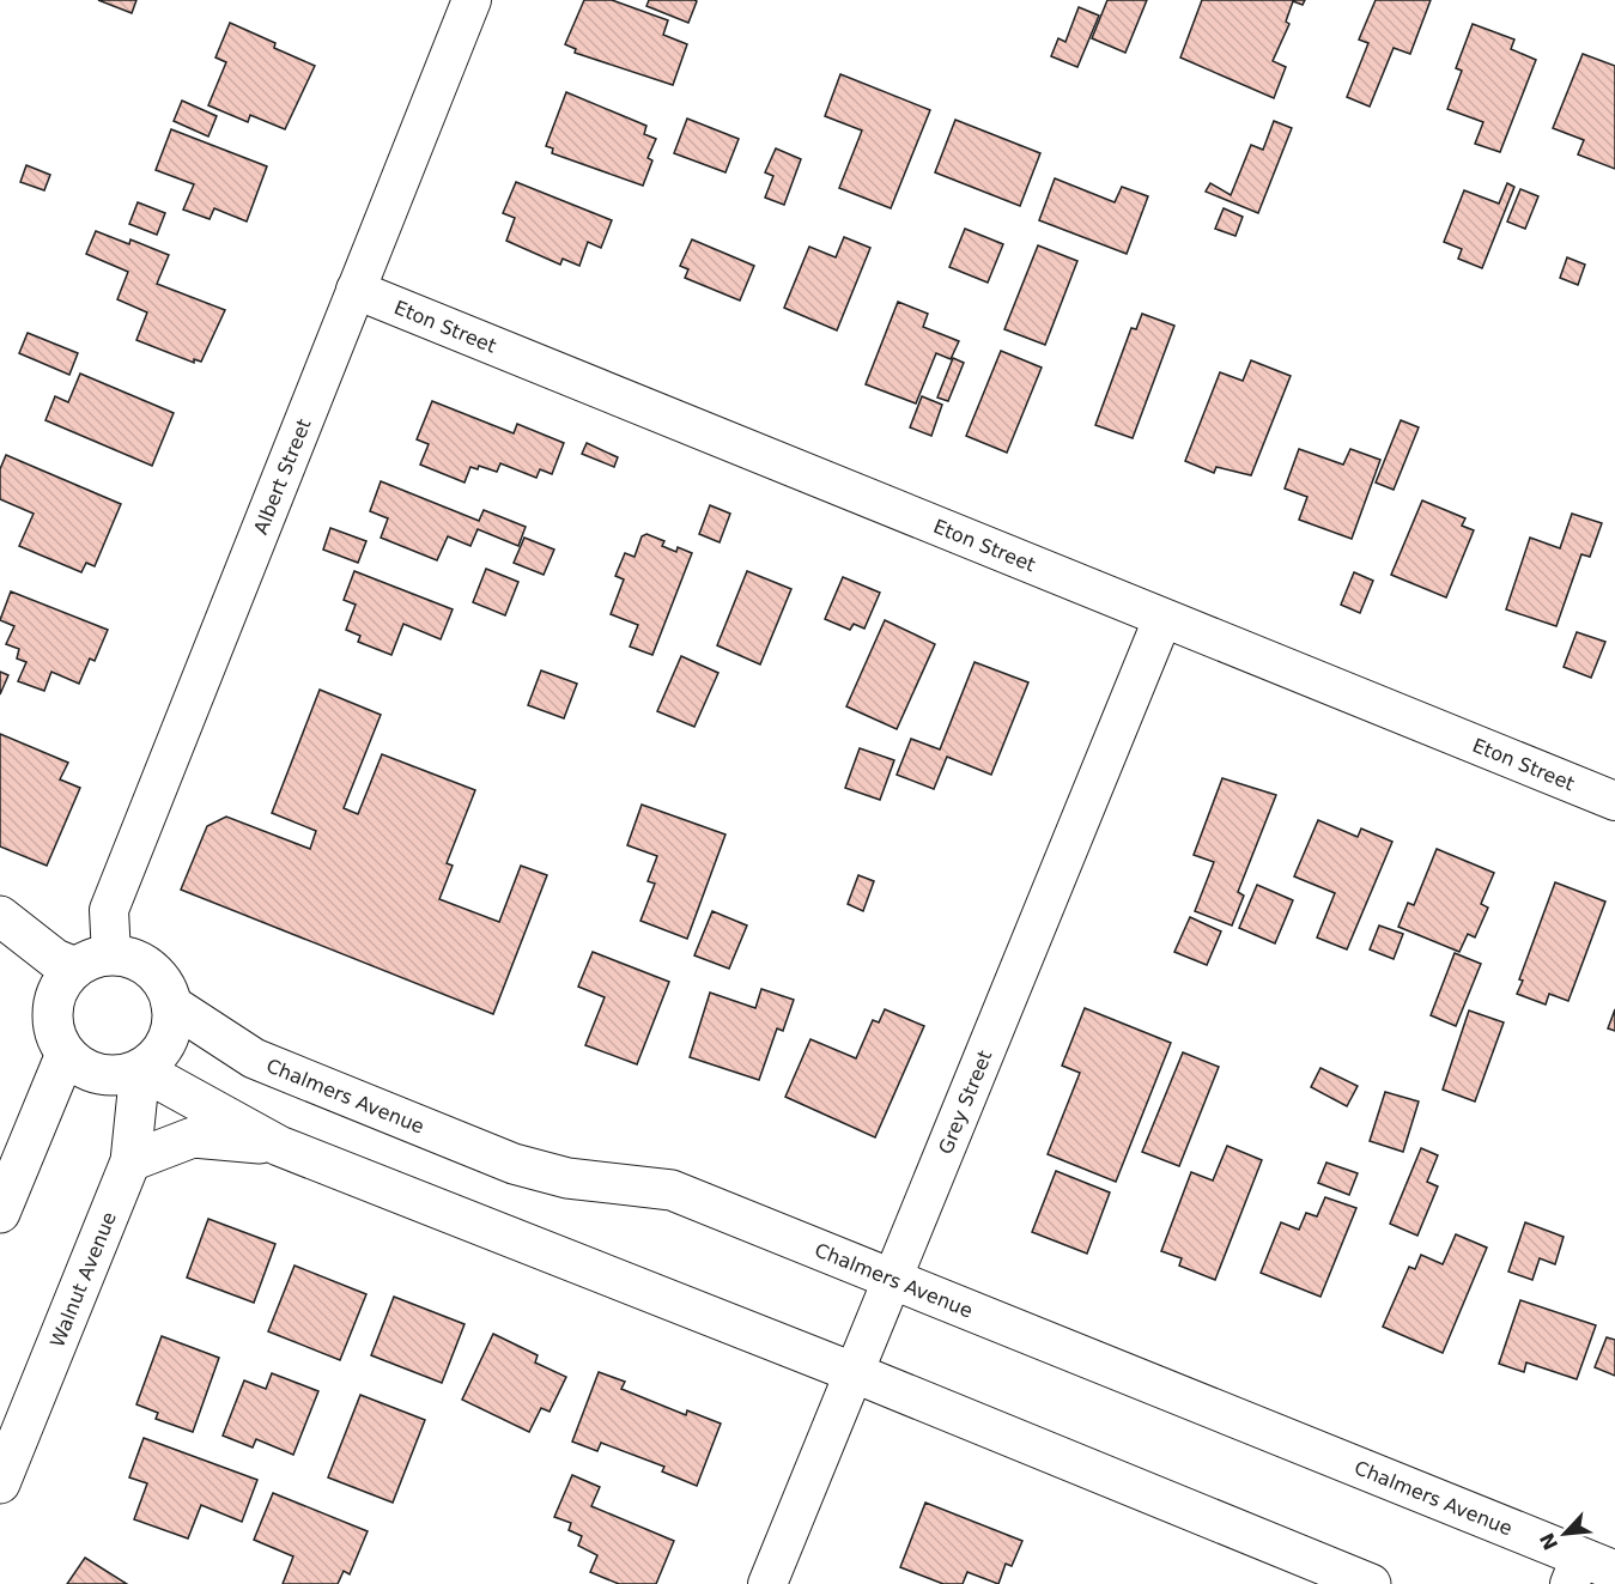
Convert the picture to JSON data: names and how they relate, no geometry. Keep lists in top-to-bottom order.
{
  "streets": {
    "street": [
      "Eton Street",
      "Albert Street",
      "Chalmers Avenue",
      "Grey Street",
      "Walnut Avenue"
    ]
  },
  "crossings": [
    ["Eton Street", "Albert Street"],
    ["Eton Street", "Grey Street"],
    ["Albert Street", "Chalmers Avenue"],
    ["Albert Street", "Walnut Avenue"],
    ["Chalmers Avenue", "Grey Street"],
    ["Chalmers Avenue", "Walnut Avenue"]
  ],
  "north": "bottom left"
}
